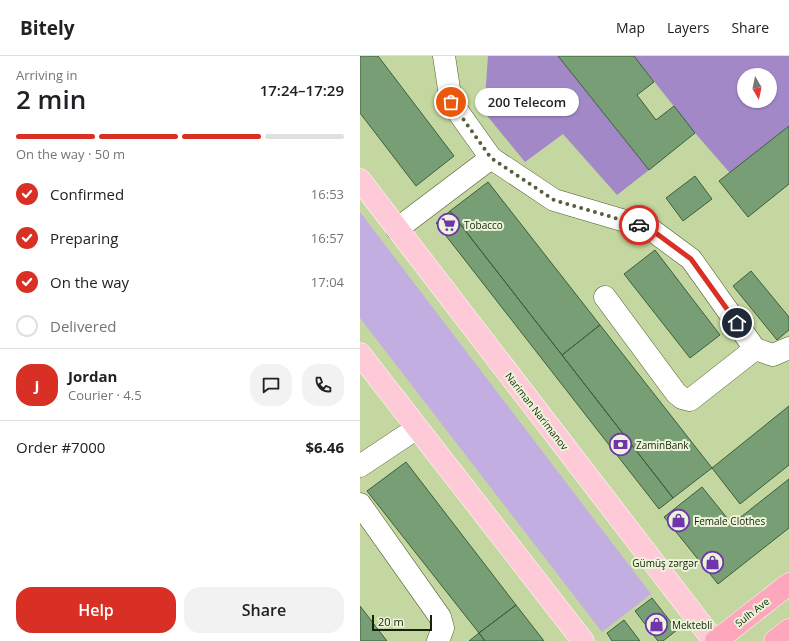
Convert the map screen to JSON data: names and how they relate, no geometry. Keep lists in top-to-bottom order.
{
  "streets": {
    "highway": ["Sulh Ave"],
    "main road": ["Nariman Narimanov"]
  },
  "crossings": [
    ["Nariman Narimanov", "Sulh Ave"]
  ],
  "places": {
    "other": ["200 Telecom"],
    "supermarket": ["Tobacco"],
    "bank": ["ZaminBank"],
    "shop": ["Female Clothes", "Gümüş zərgər", "Mektebli"]
  },
  "scale_bar": "20 m",
  "north": "bottom",
  "page": {
    "header": "Bitely",
    "nav": ["Map", "Layers", "Share"],
    "heading": ["2 min", "Arriving in", "17:24–17:29"],
    "panel": [
      "Jordan",
      "Courier · 4.5",
      "Order #7000",
      "$6.46"
    ],
    "bubble": "200 Telecom",
    "bar": "On the way · 50 m",
    "list": [
      ["Confirmed", "16:53"],
      ["Preparing", "16:57"],
      ["On the way", "17:04"],
      "Delivered"
    ],
    "round": "J",
    "buttons": ["Help", "Share"],
    "scale": "20 m"
  }
}
